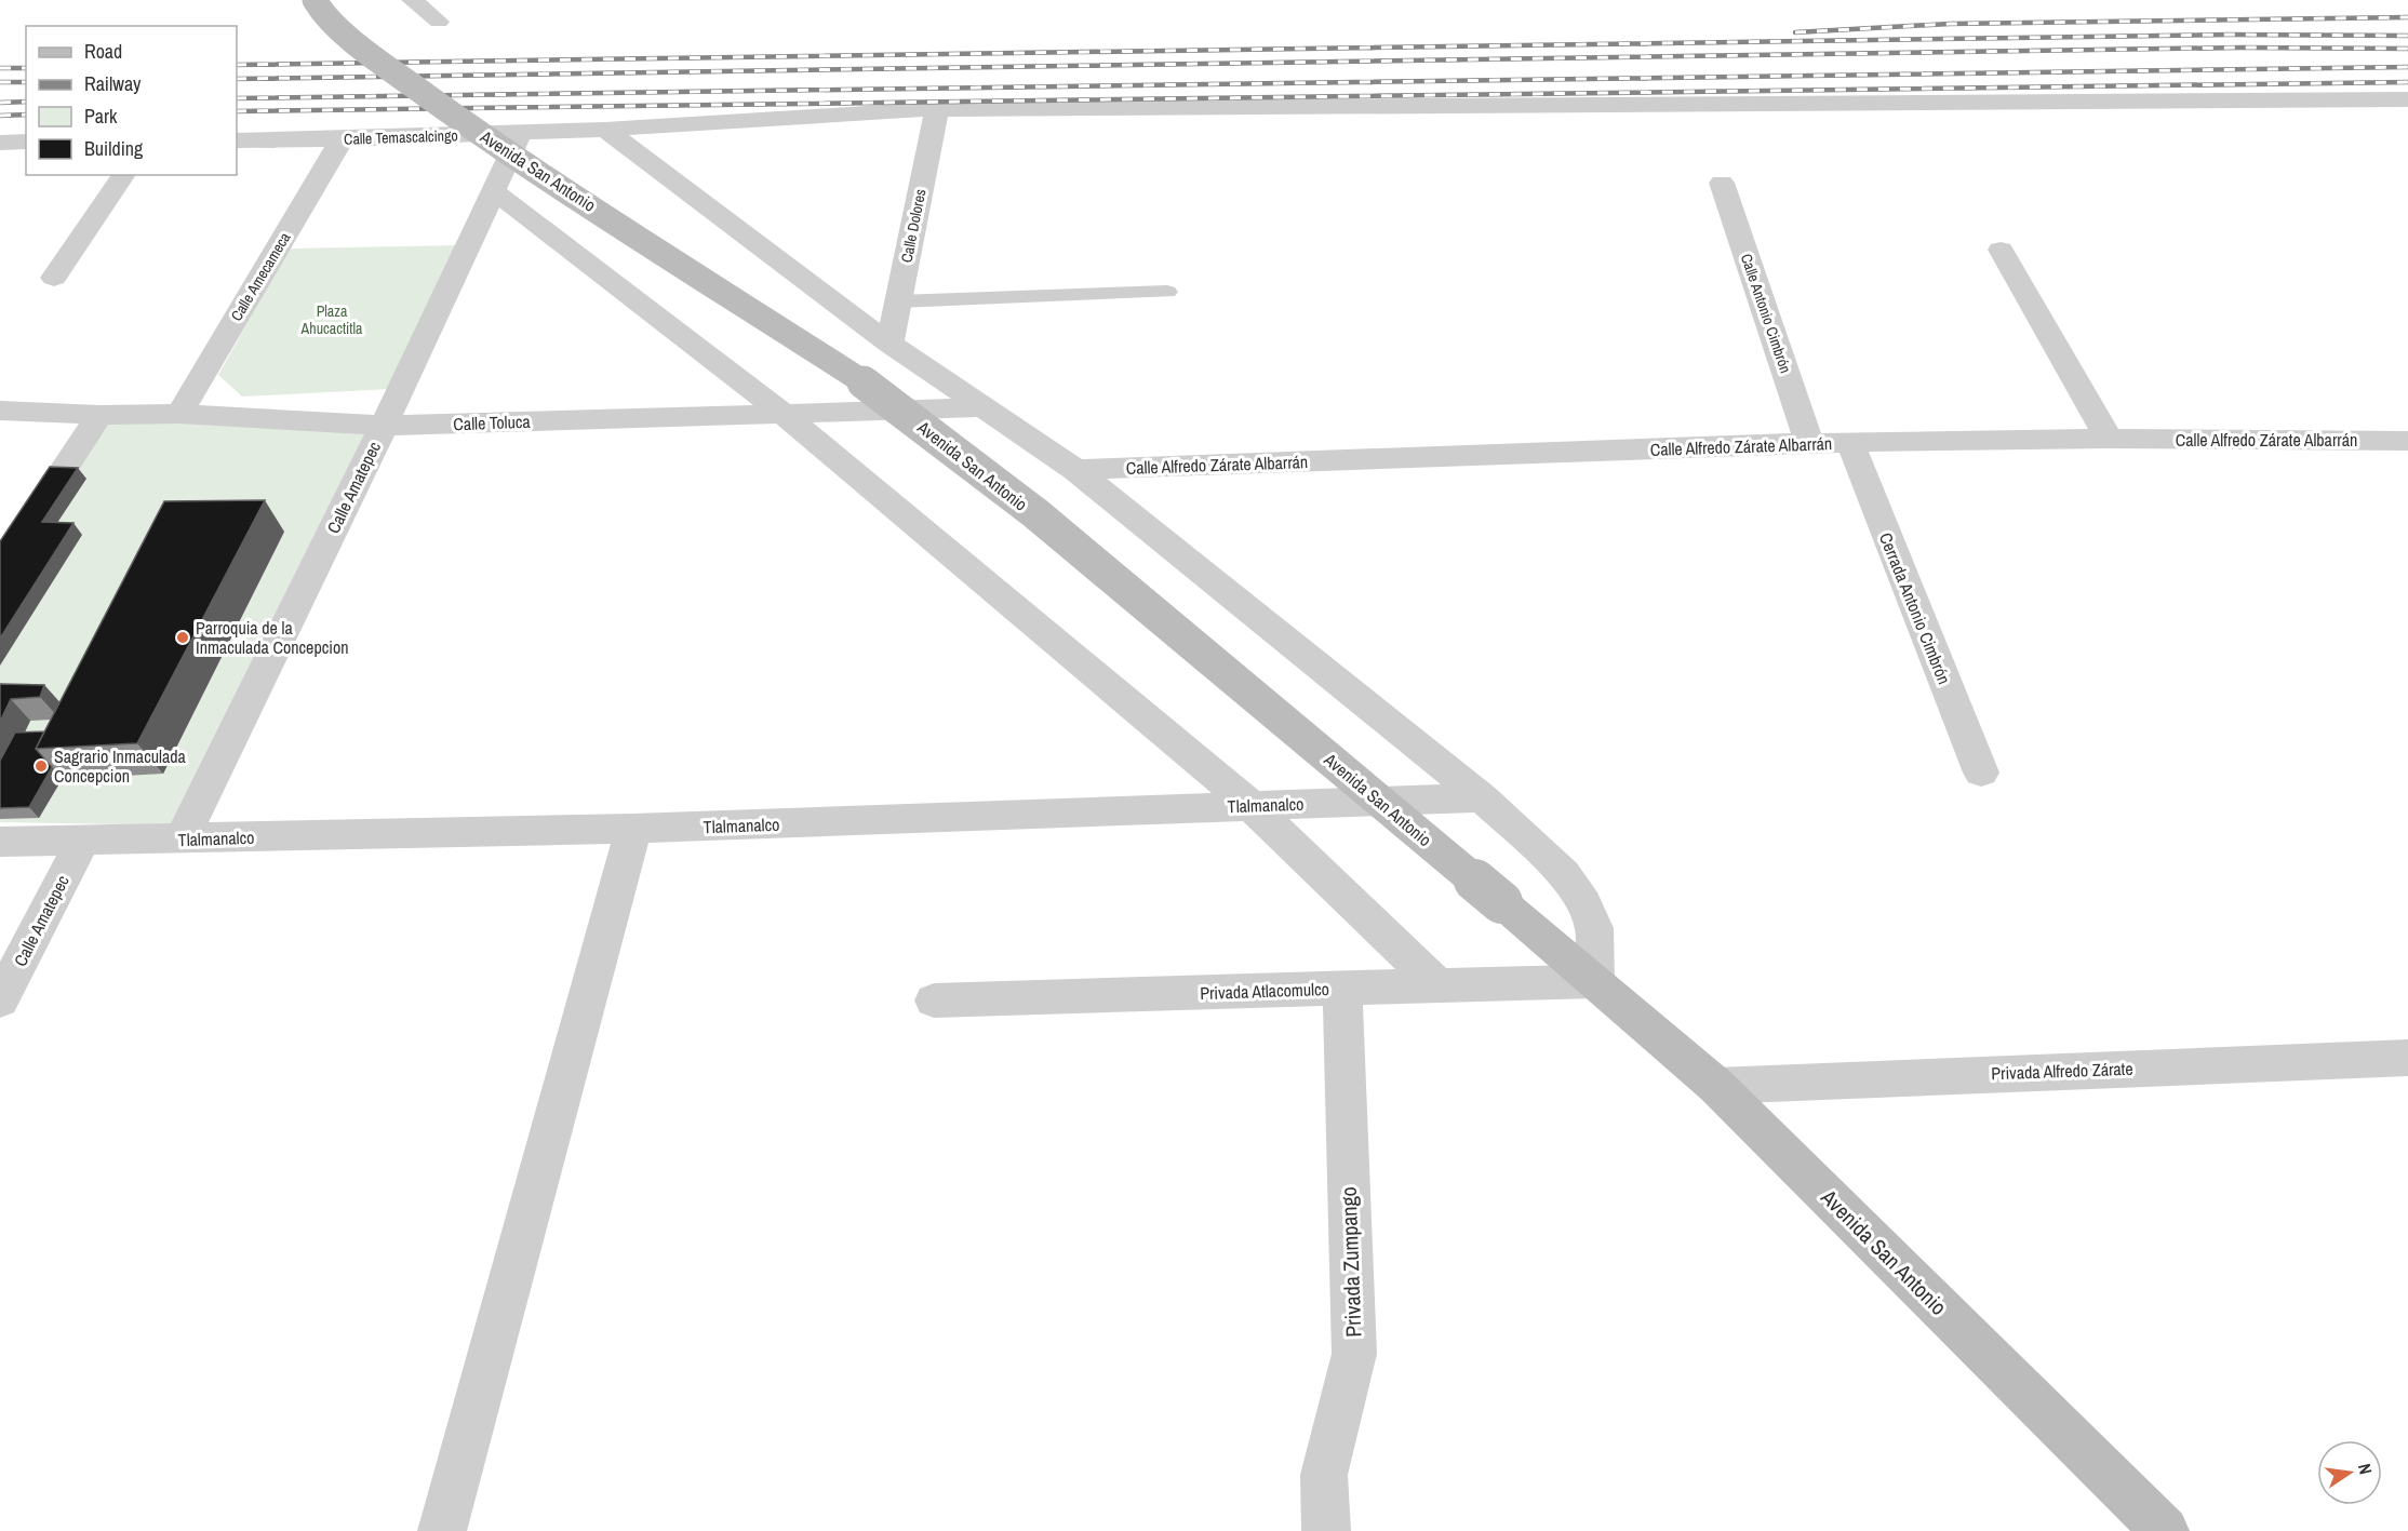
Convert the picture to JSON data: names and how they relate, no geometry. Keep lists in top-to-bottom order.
{
  "streets": {
    "main road": ["Avenida San Antonio"],
    "street": [
      "Calle Temascalcingo",
      "Calle Dolores",
      "Calle Amecameca",
      "Calle Antonio Cimbrón",
      "Calle Toluca",
      "Calle Alfredo Zárate Albarrán",
      "Calle Amatepec",
      "Cerrada Antonio Cimbrón",
      "Tlalmanalco",
      "Privada Atlacomulco",
      "Privada Alfredo Zárate",
      "Privada Zumpango"
    ]
  },
  "crossings": [
    ["Calle Temascalcingo", "Calle Dolores"],
    ["Calle Temascalcingo", "Calle Amecameca"],
    ["Calle Temascalcingo", "Calle Amatepec"],
    ["Avenida San Antonio", "Privada Atlacomulco"],
    ["Avenida San Antonio", "Privada Alfredo Zárate"],
    ["Calle Amecameca", "Calle Toluca"],
    ["Calle Antonio Cimbrón", "Calle Alfredo Zárate Albarrán"],
    ["Calle Toluca", "Calle Amatepec"],
    ["Calle Alfredo Zárate Albarrán", "Cerrada Antonio Cimbrón"],
    ["Calle Amatepec", "Tlalmanalco"],
    ["Privada Atlacomulco", "Privada Zumpango"]
  ],
  "parks": ["Plaza Ahucactitla"],
  "places": ["Parroquia de la Inmaculada Concepcion", "Sagrario Inmaculada Concepcion"],
  "legend": [
    "Road",
    "Railway",
    "Park",
    "Building"
  ],
  "north": "right"
}
